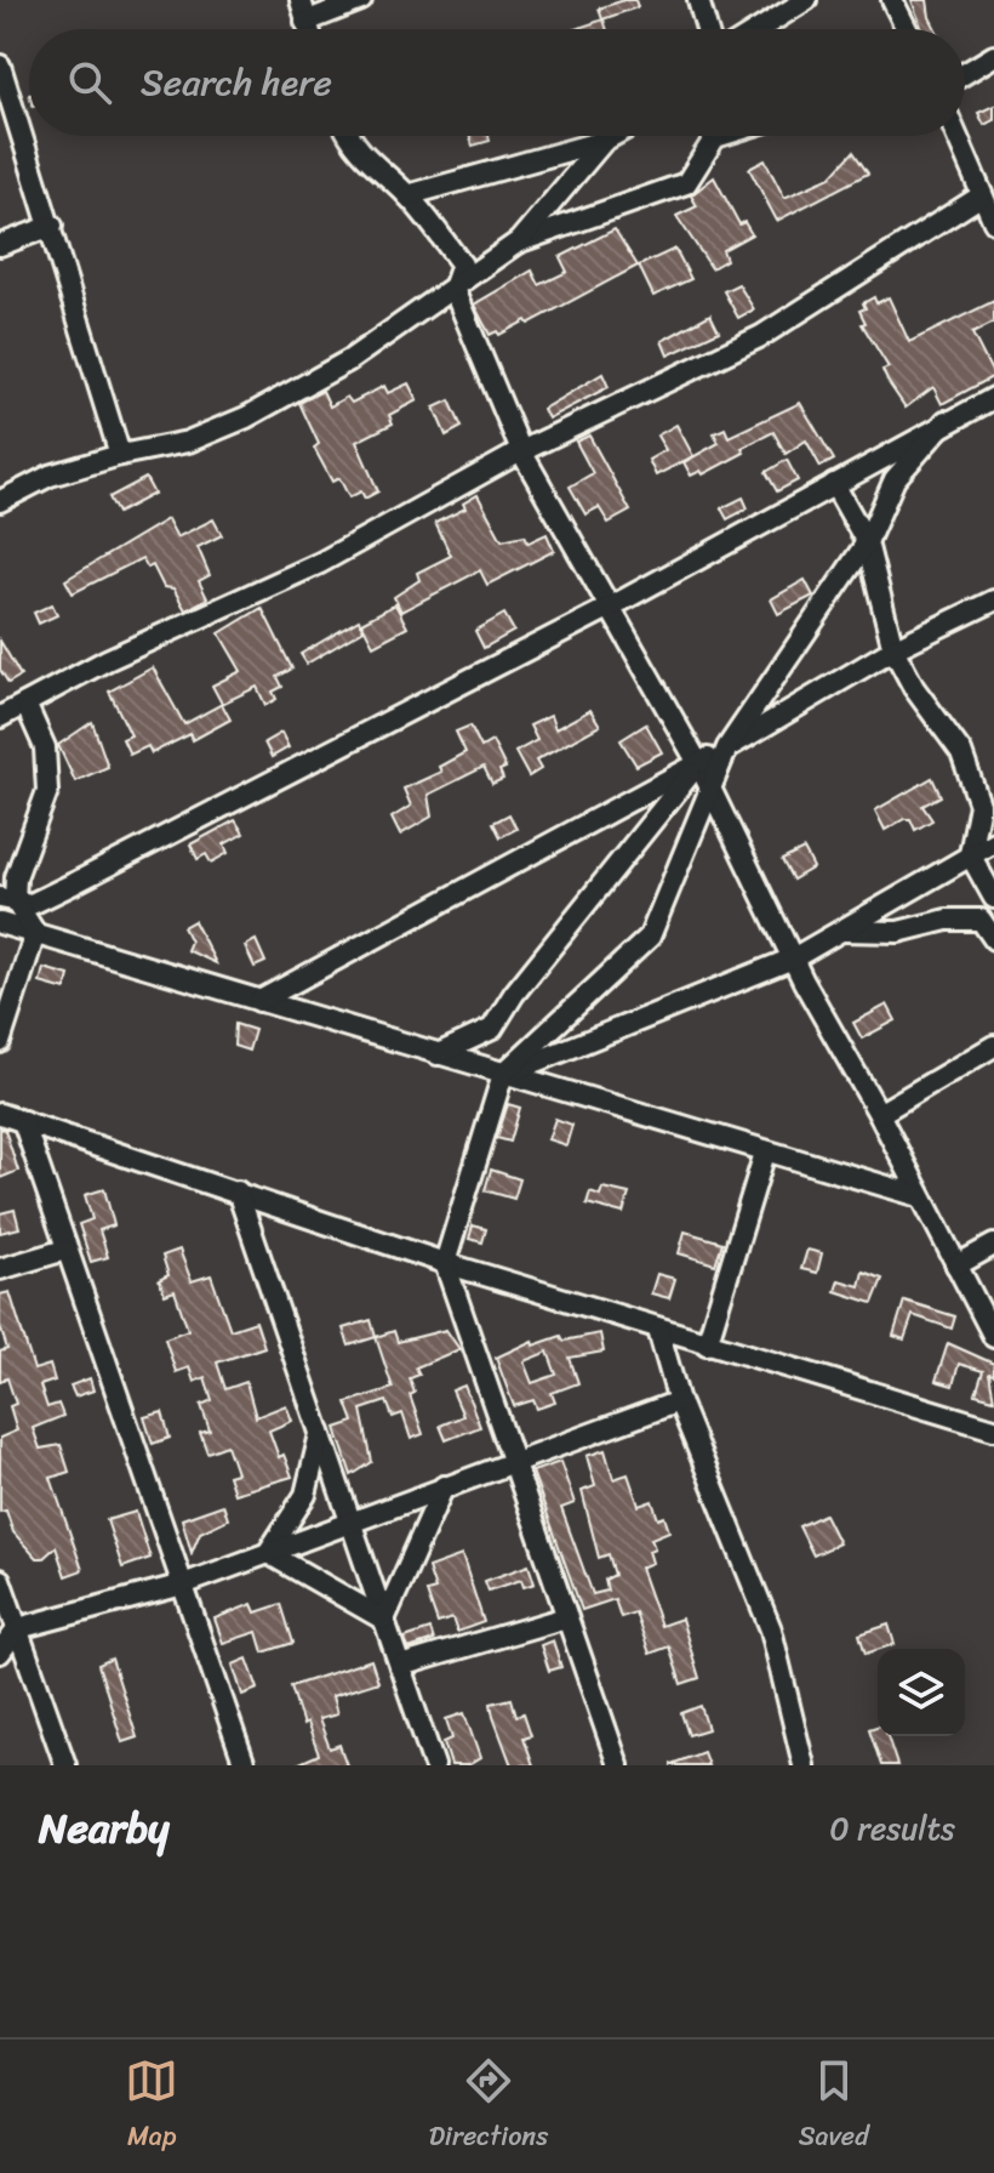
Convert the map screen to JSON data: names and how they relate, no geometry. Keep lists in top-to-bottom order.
{
  "page": {
    "search": "Search here",
    "heading": ["Nearby", "0 results"],
    "nav": ["Map", "Directions", "Saved"]
  }
}
